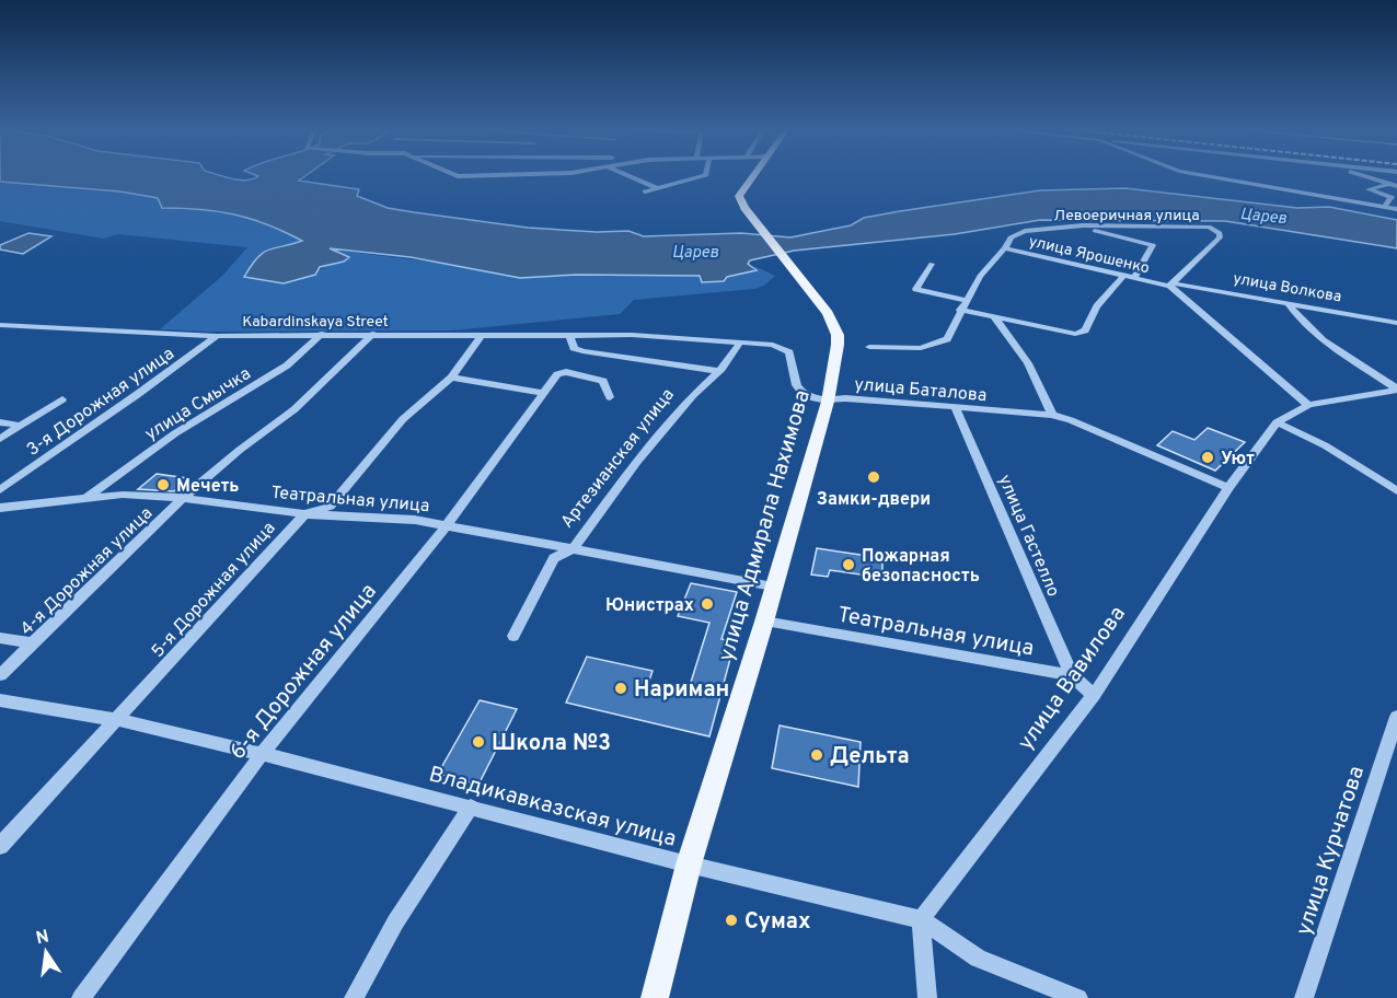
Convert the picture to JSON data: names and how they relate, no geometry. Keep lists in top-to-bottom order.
{
  "streets": {
    "main road": ["улица Адмирала Нахимова"],
    "street": [
      "Левоеричная улица",
      "улица Ярошенко",
      "улица Волкова",
      "Kabardinskaya Street",
      "улица Баталова",
      "3-я Дорожная улица",
      "улица Смычка",
      "Артезианская улица",
      "Театральная улица",
      "улица Гастелло",
      "4-я Дорожная улица",
      "5-я Дорожная улица",
      "6-я Дорожная улица",
      "улица Вавилова",
      "Владикавказская улица",
      "улица Курчатова"
    ]
  },
  "crossings": [
    ["Левоеричная улица", "улица Ярошенко"],
    ["Левоеричная улица", "улица Волкова"],
    ["улица Ярошенко", "улица Волкова"],
    ["Kabardinskaya Street", "улица Баталова"],
    ["Kabardinskaya Street", "3-я Дорожная улица"],
    ["Kabardinskaya Street", "улица Смычка"],
    ["Kabardinskaya Street", "4-я Дорожная улица"],
    ["Kabardinskaya Street", "5-я Дорожная улица"],
    ["улица Баталова", "Артезианская улица"],
    ["улица Баталова", "улица Адмирала Нахимова"],
    ["улица Баталова", "улица Гастелло"],
    ["улица Баталова", "улица Вавилова"],
    ["улица Смычка", "Театральная улица"],
    ["Артезианская улица", "Театральная улица"],
    ["Театральная улица", "улица Адмирала Нахимова"],
    ["Театральная улица", "улица Гастелло"],
    ["Театральная улица", "4-я Дорожная улица"],
    ["Театральная улица", "5-я Дорожная улица"],
    ["Театральная улица", "6-я Дорожная улица"],
    ["улица Адмирала Нахимова", "Владикавказская улица"],
    ["5-я Дорожная улица", "Владикавказская улица"],
    ["6-я Дорожная улица", "Владикавказская улица"],
    ["улица Вавилова", "Владикавказская улица"]
  ],
  "water": ["Царев"],
  "places": [
    "Уют",
    "Замки-двери",
    "Мечеть",
    "Пожарная безопасность",
    "Юнистрах",
    "Нариман",
    "Школа №3",
    "Дельта",
    "Сумах"
  ],
  "north": "top"
}
